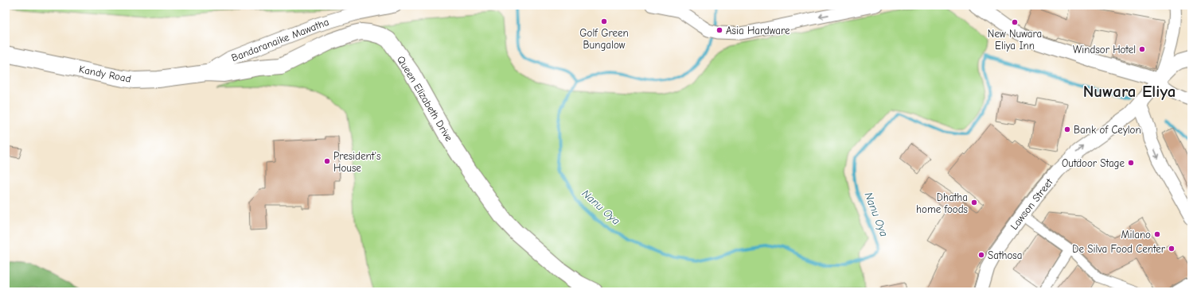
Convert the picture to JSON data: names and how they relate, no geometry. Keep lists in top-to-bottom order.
{
  "streets": {
    "highway": ["Kandy Road", "Queen Elizabeth Drive"],
    "main road": ["Bandaranaike Mawatha", "Lawson Street"]
  },
  "crossings": [
    ["Bandaranaike Mawatha", "Kandy Road"],
    ["Bandaranaike Mawatha", "Queen Elizabeth Drive"],
    ["Kandy Road", "Queen Elizabeth Drive"]
  ],
  "one_way": ["Lawson Street"],
  "districts": ["Nuwara Eliya"],
  "water": ["Nanu Oya"],
  "places": [
    "Golf Green Bungalow",
    "New Nuwara Eliya Inn",
    "Asia Hardware",
    "Windsor Hotel",
    "Bank of Ceylon",
    "President's House",
    "Outdoor Stage",
    "Dhatha home foods",
    "Milano",
    "De Silva Food Center",
    "Sathosa"
  ]
}
